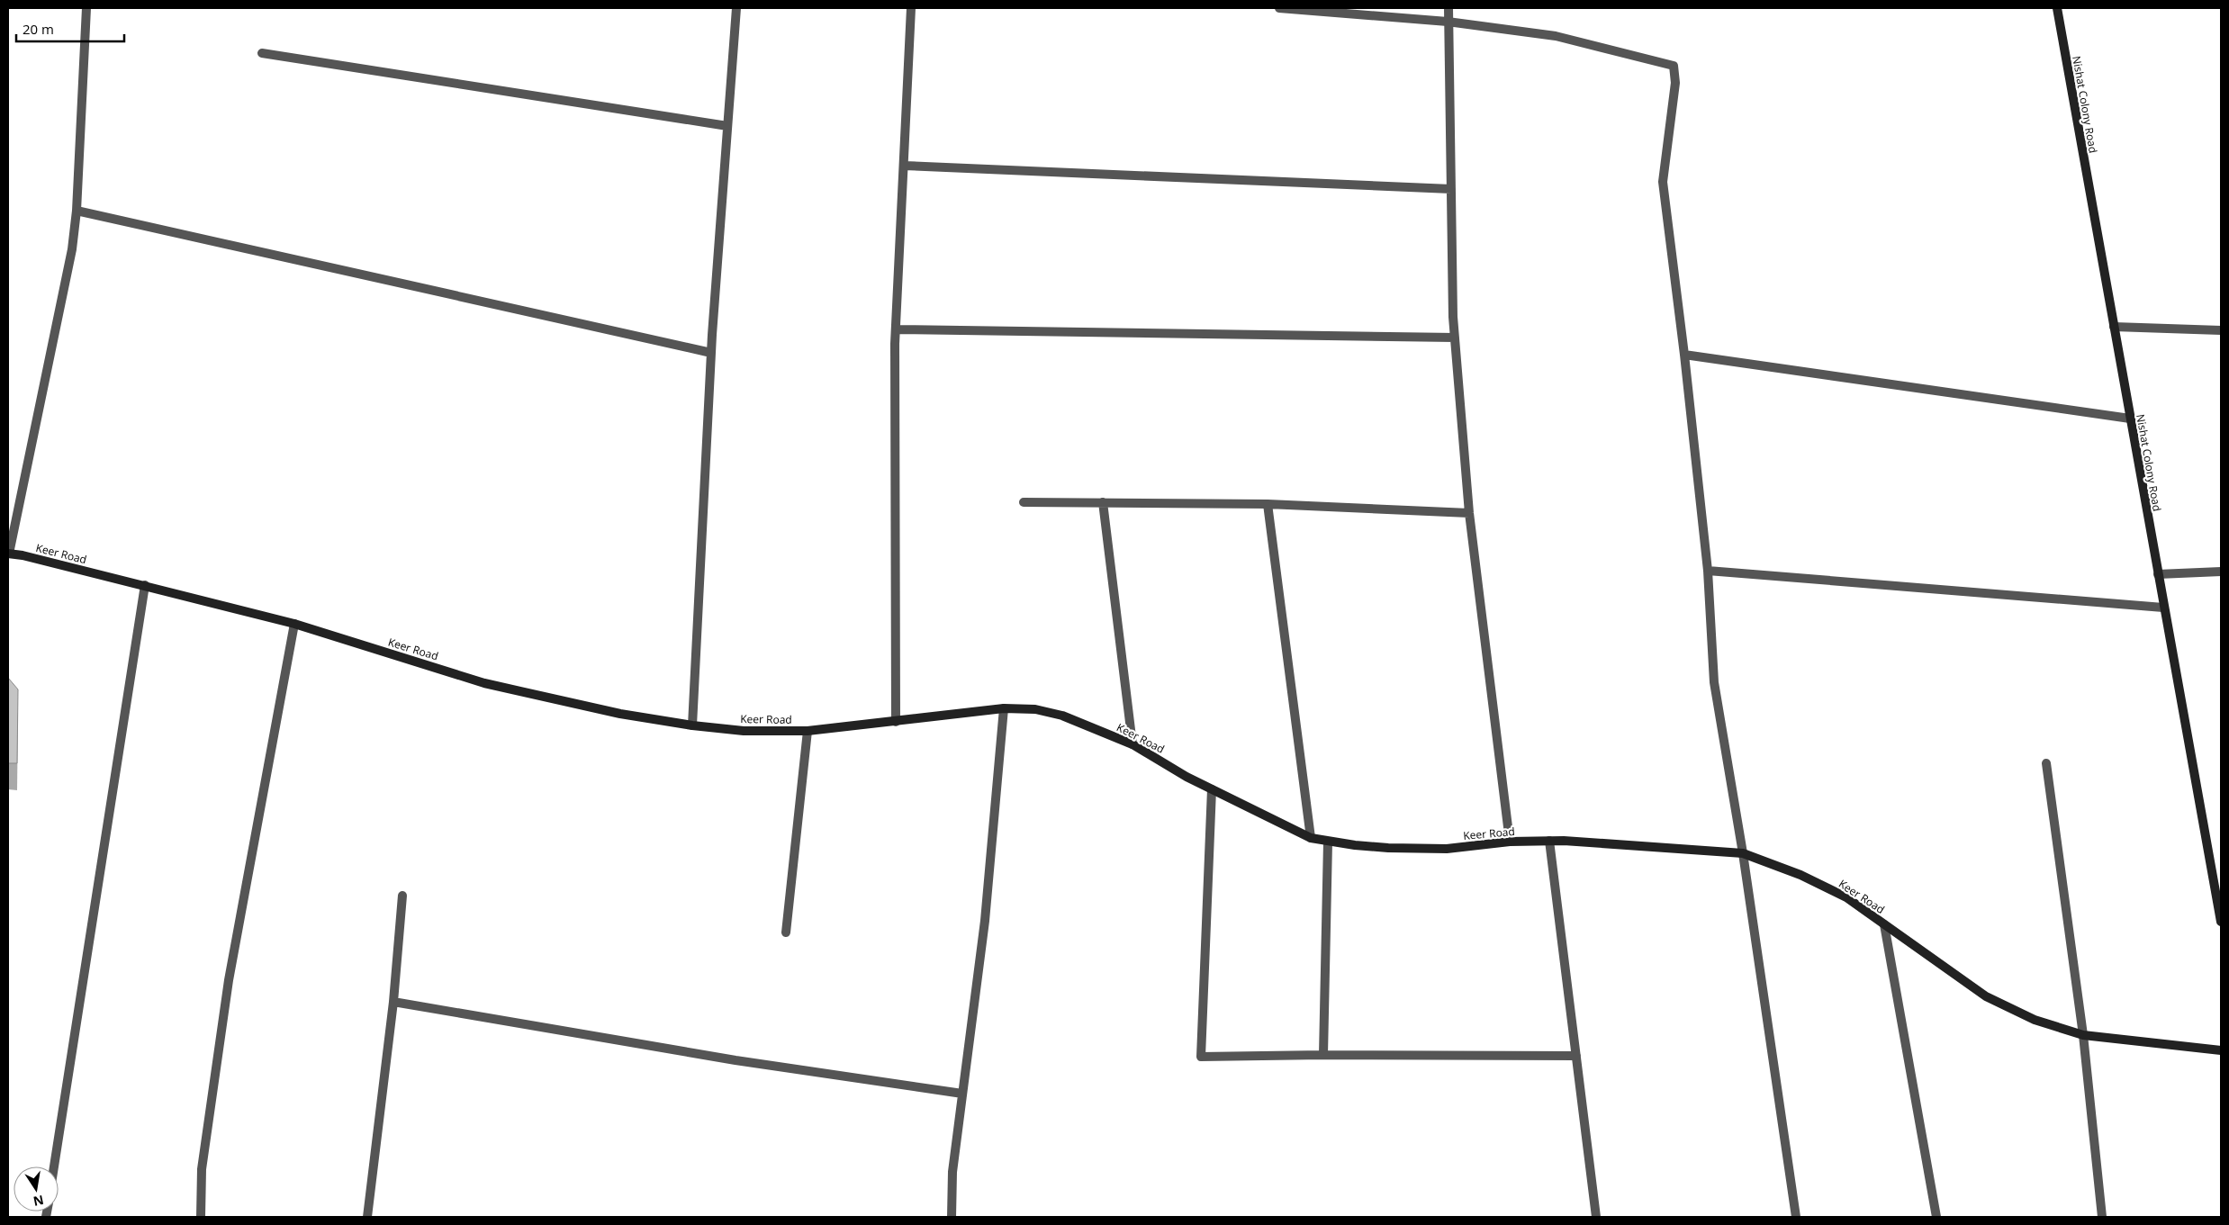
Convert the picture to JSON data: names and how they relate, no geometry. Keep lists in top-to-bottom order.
{
  "streets": {
    "street": ["Nishat Colony Road", "Keer Road"]
  },
  "scale_bar": "20 m",
  "north": "bottom"
}
